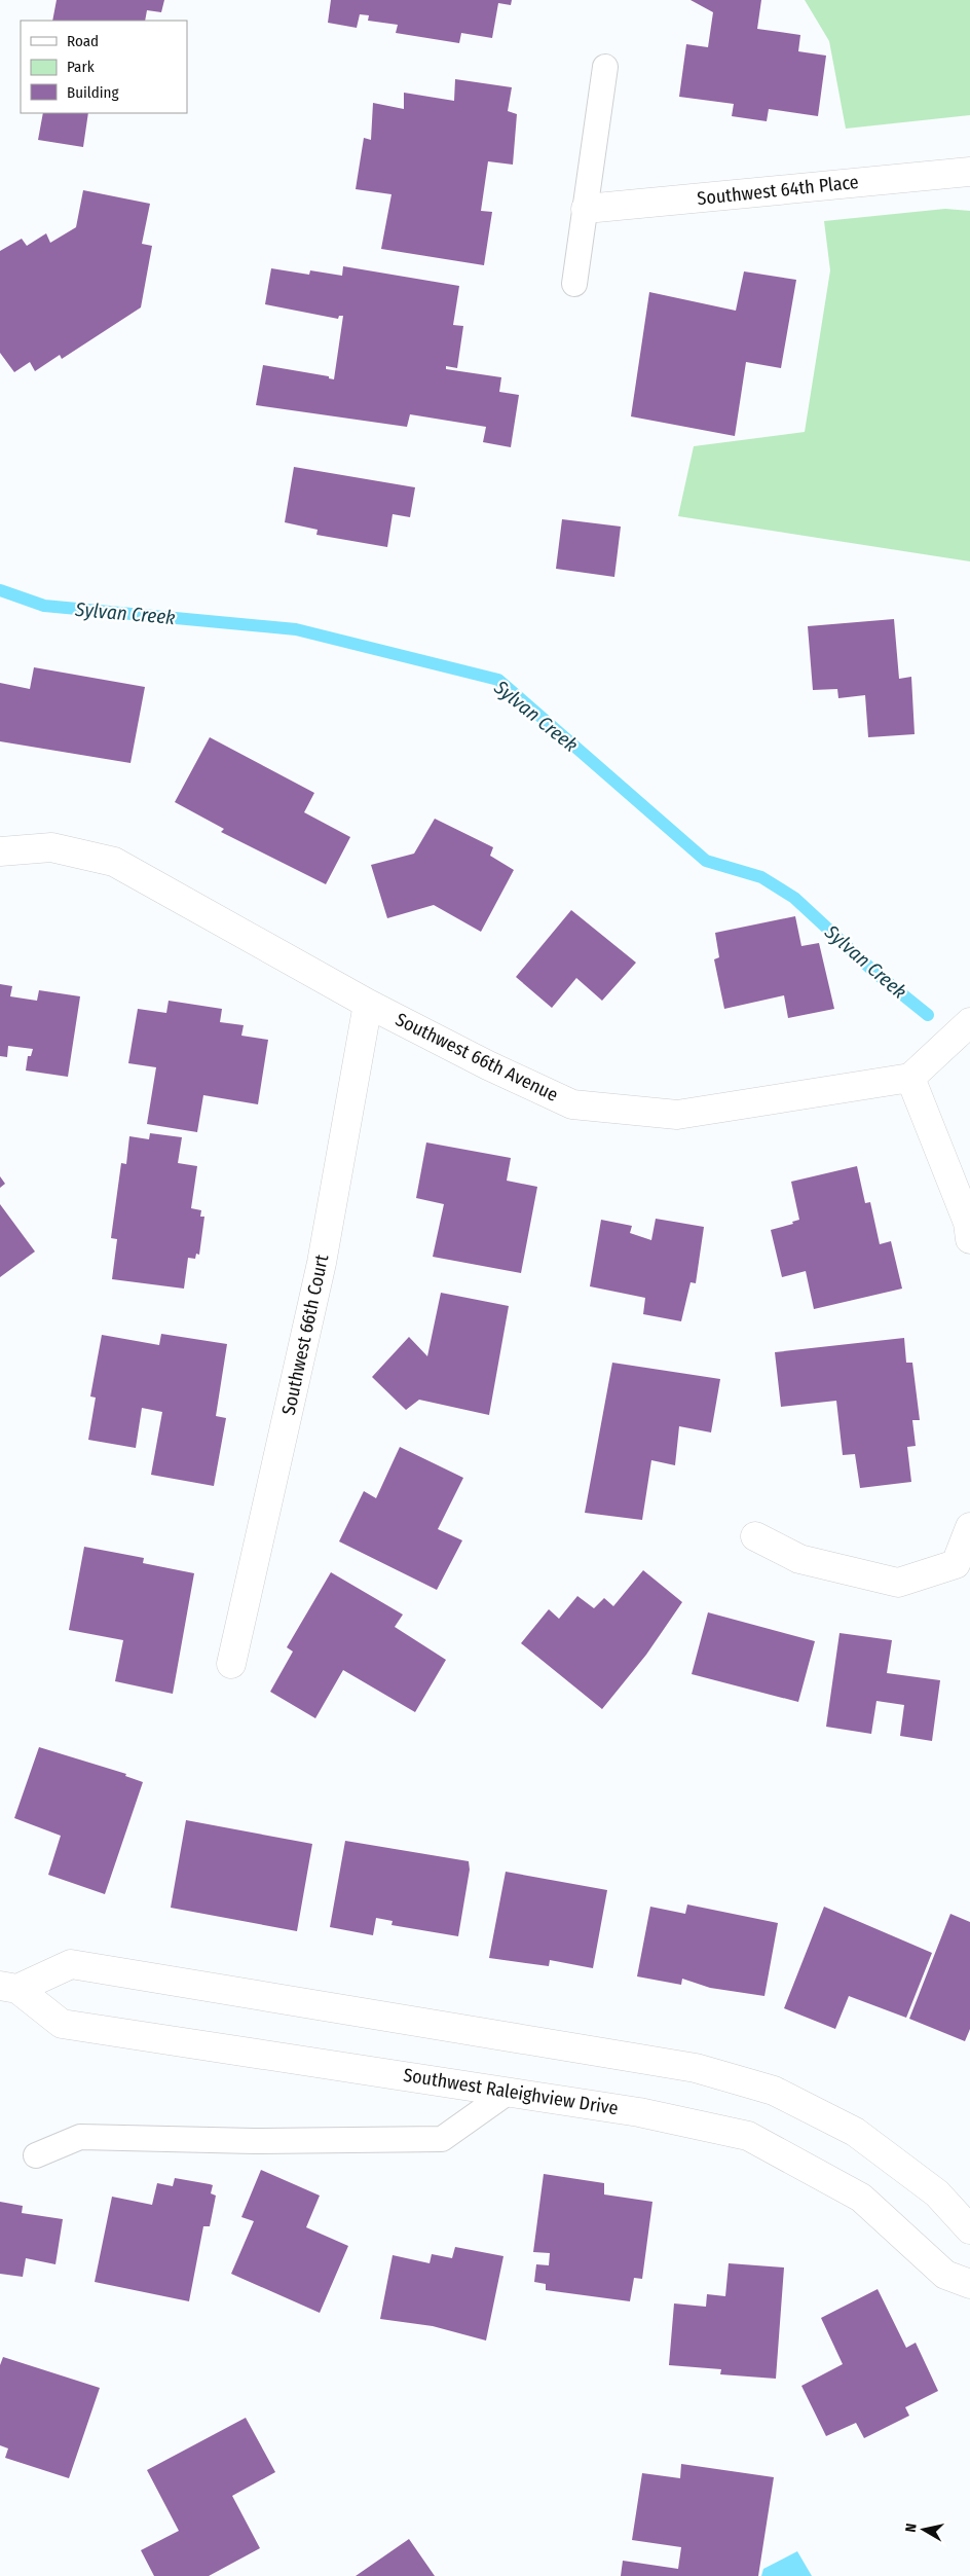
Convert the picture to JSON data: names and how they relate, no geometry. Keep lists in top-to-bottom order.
{
  "streets": {
    "street": [
      "Southwest 64th Place",
      "Southwest 66th Avenue",
      "Southwest 66th Court",
      "Southwest Raleighview Drive"
    ]
  },
  "crossings": [
    ["Southwest 66th Avenue", "Southwest 66th Court"]
  ],
  "water": ["Sylvan Creek"],
  "legend": ["Road", "Park", "Building"],
  "north": "left"
}
